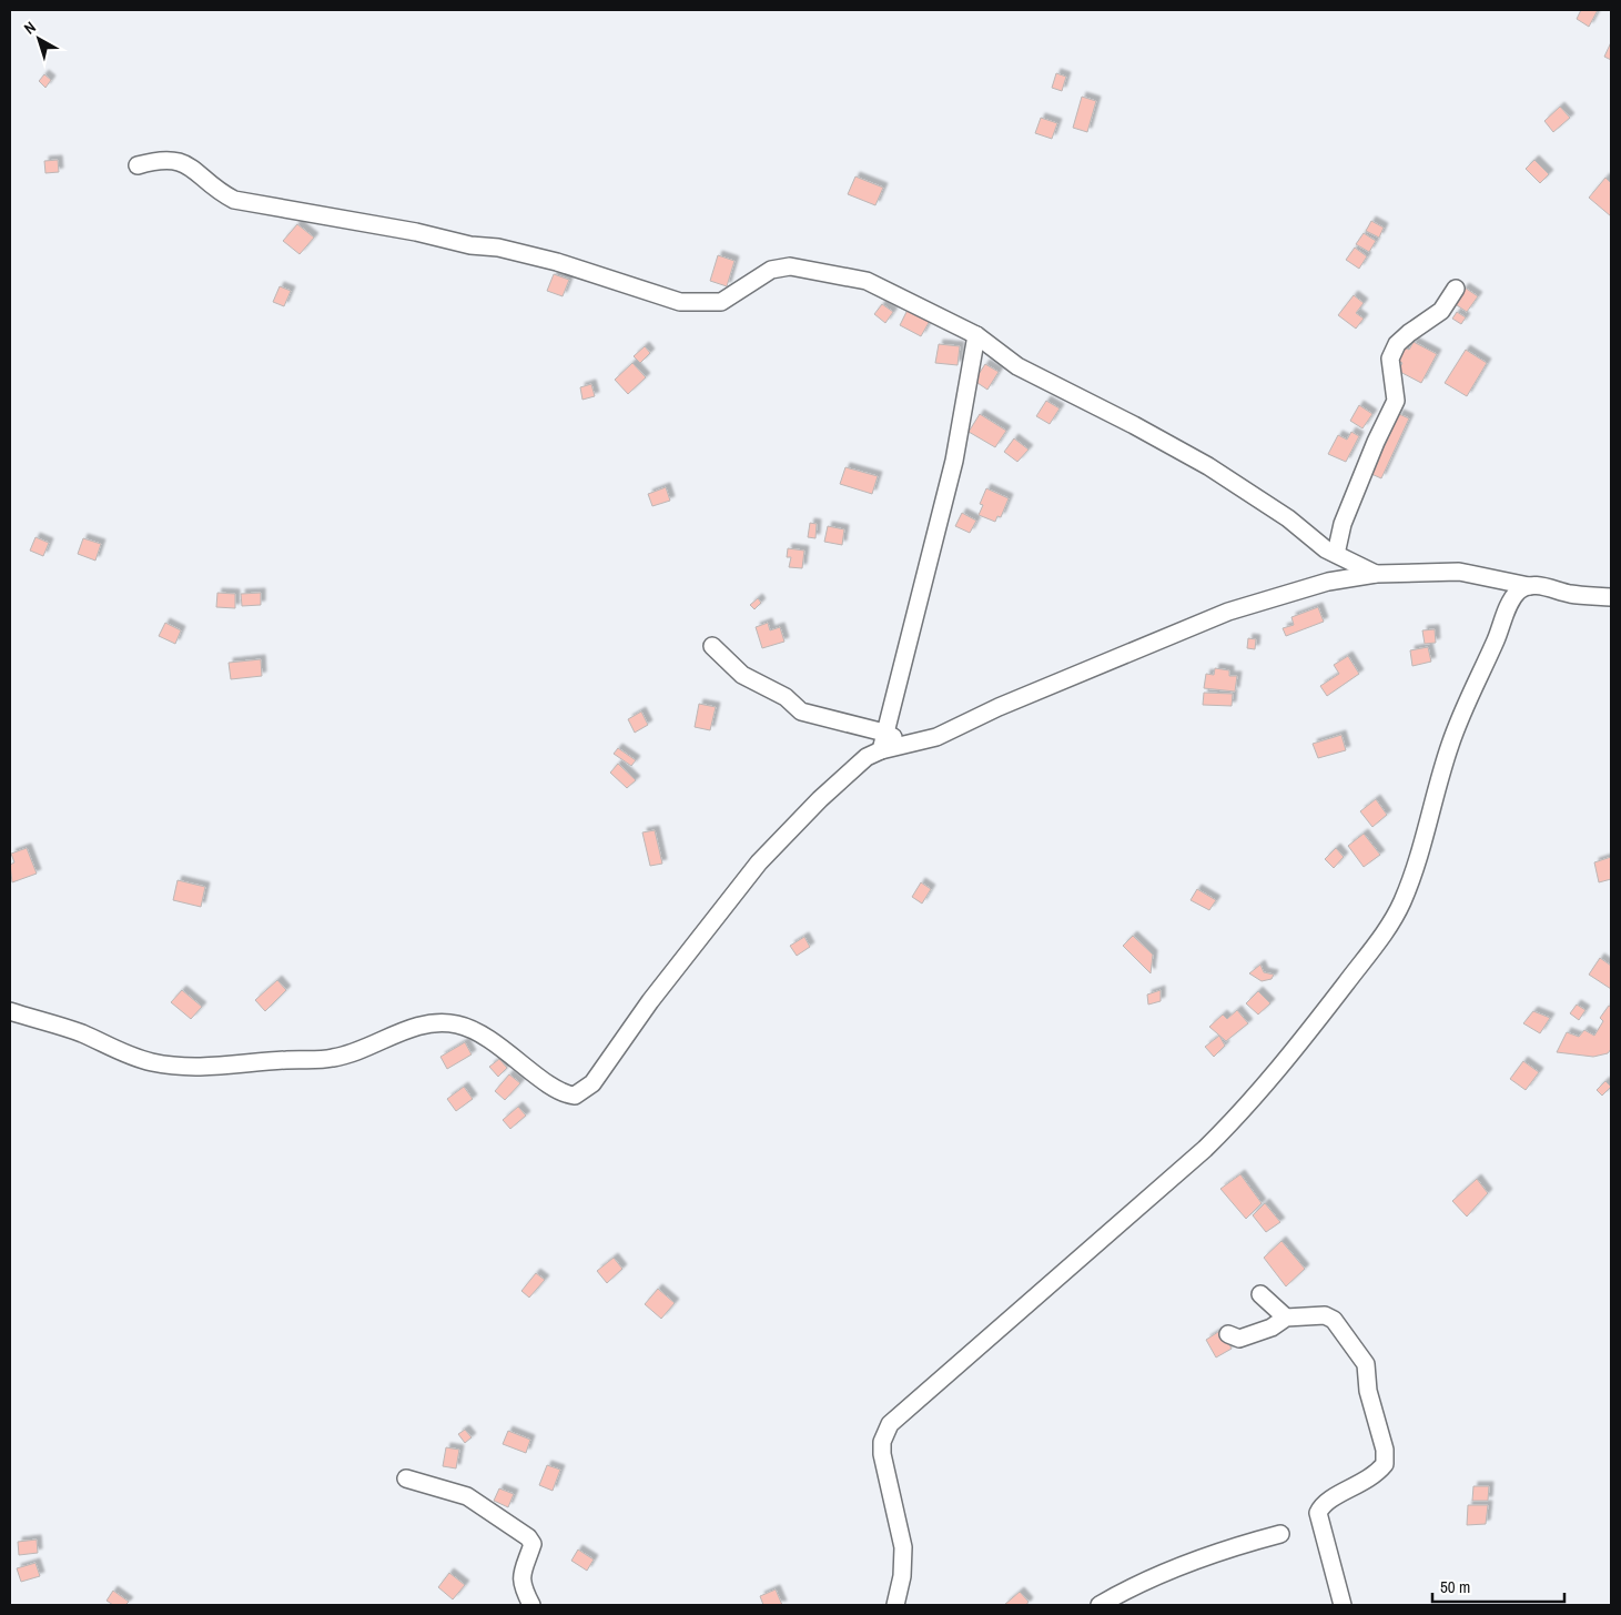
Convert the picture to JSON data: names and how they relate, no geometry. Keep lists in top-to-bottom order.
{
  "scale_bar": "50 m",
  "north": "top left"
}
